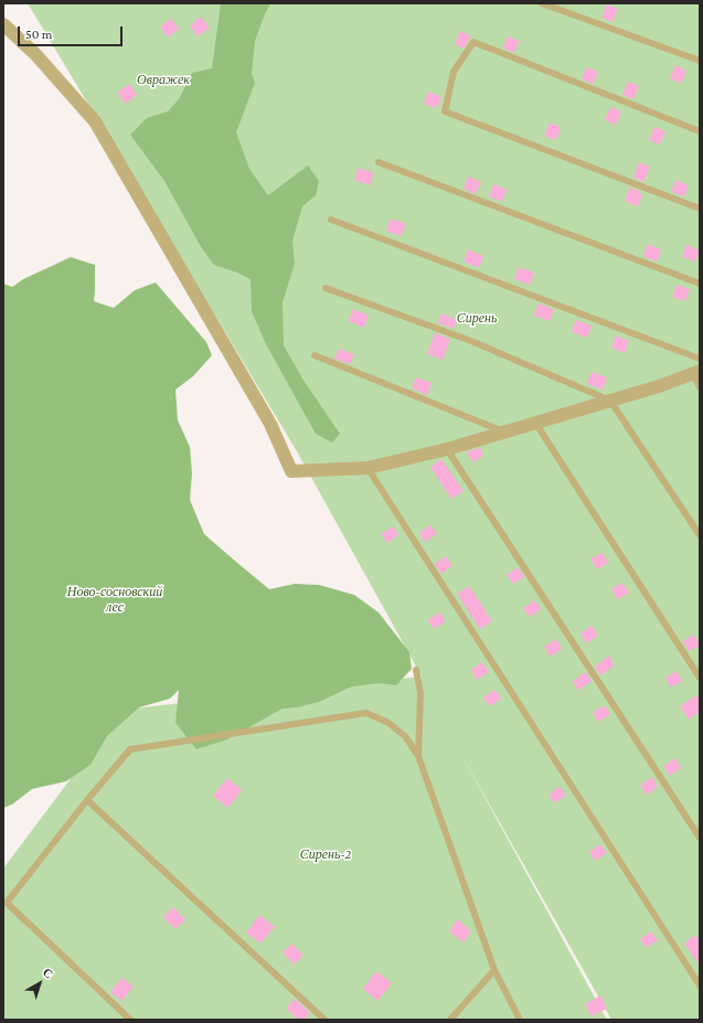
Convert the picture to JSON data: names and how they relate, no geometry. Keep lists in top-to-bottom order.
{
  "parks": [
    "Овражек",
    "Сирень",
    "Ново-сосновский лес",
    "Сирень-2"
  ],
  "scale_bar": "50 m",
  "north": "top right"
}
